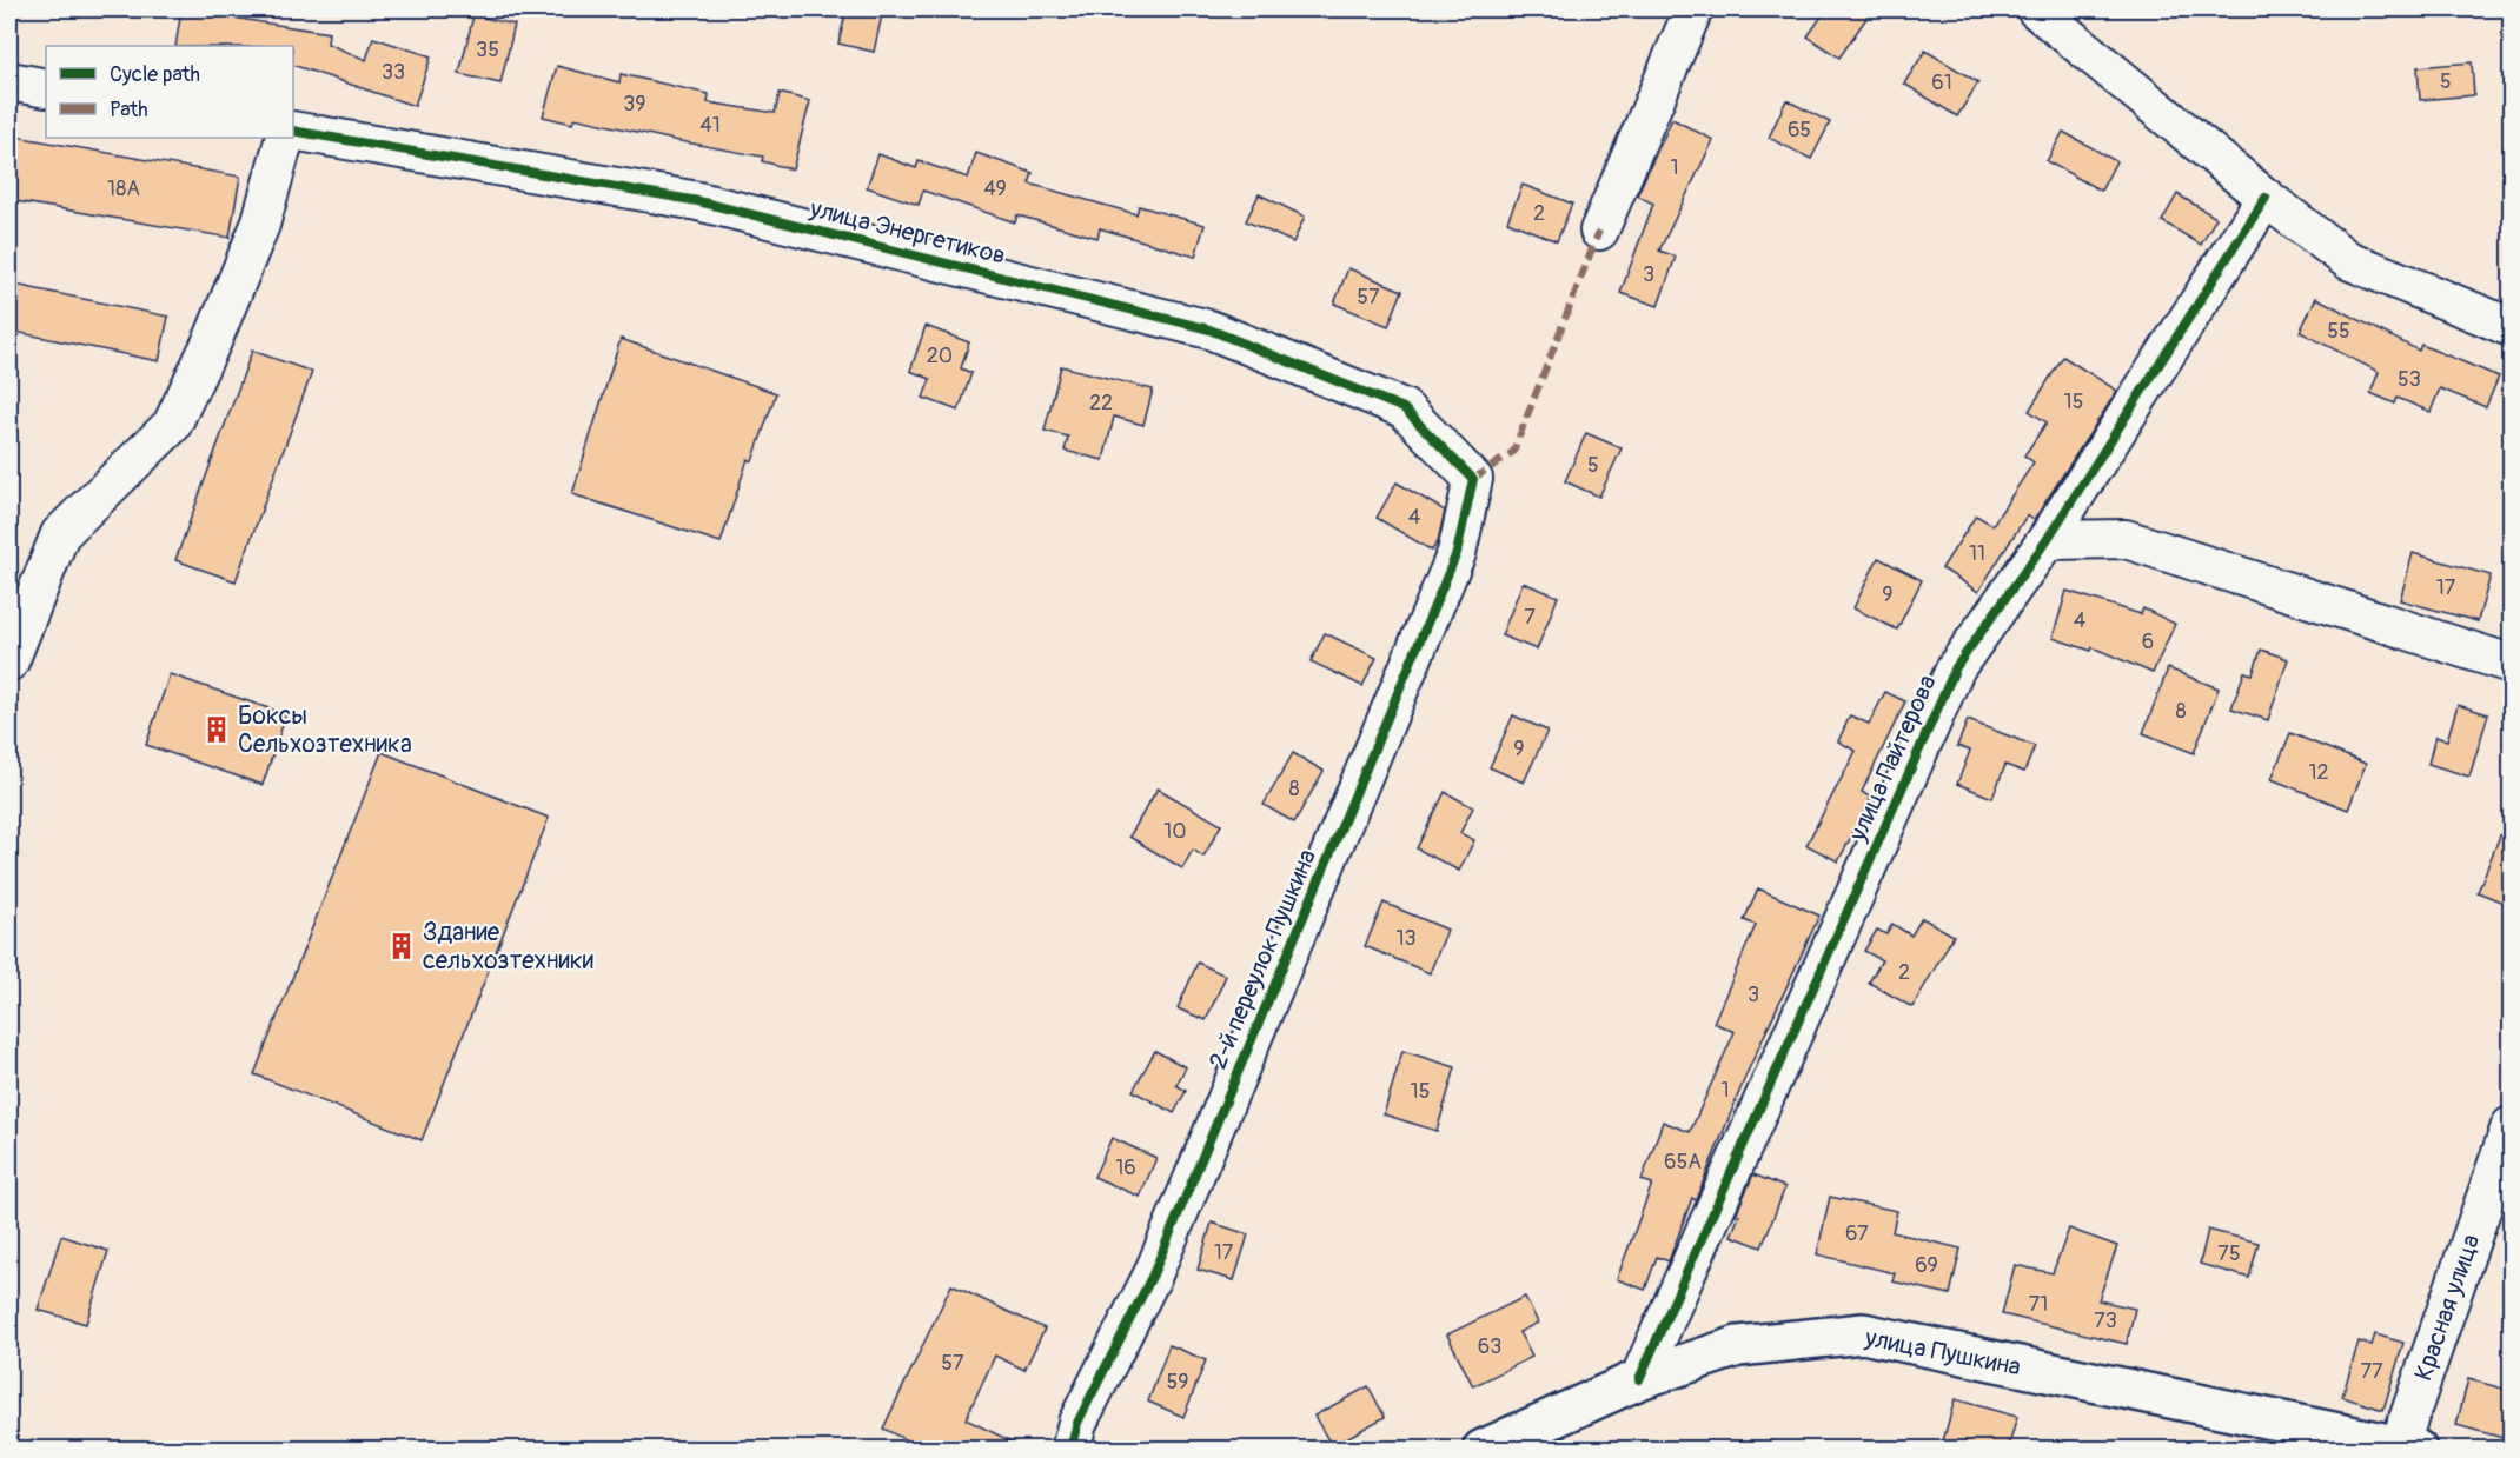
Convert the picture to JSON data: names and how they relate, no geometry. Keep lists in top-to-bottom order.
{
  "streets": {
    "main road": ["улица Пушкина"],
    "street": [
      "улица Энергетиков",
      "улица Пайтерова",
      "2-й переулок Пушкина",
      "Красная улица"
    ]
  },
  "crossings": [
    ["улица Энергетиков", "2-й переулок Пушкина"],
    ["улица Пайтерова", "улица Пушкина"],
    ["Красная улица", "улица Пушкина"]
  ],
  "places": {
    "building": ["Боксы Сельхозтехника", "Здание сельхозтехники"]
  },
  "house_numbers": [
    "35",
    "33",
    "5",
    "61",
    "39",
    "41",
    "65",
    "1",
    "18А",
    "49",
    "2",
    "3",
    "57",
    "55",
    "20",
    "53",
    "15",
    "22",
    "5",
    "4",
    "11",
    "17",
    "9",
    "7",
    "4",
    "6",
    "8",
    "9",
    "12",
    "8",
    "10",
    "13",
    "2",
    "3",
    "1",
    "15",
    "65А",
    "16",
    "67",
    "17",
    "75",
    "69",
    "71",
    "73",
    "63",
    "57",
    "77",
    "59"
  ],
  "legend": ["Cycle path", "Path"]
}
